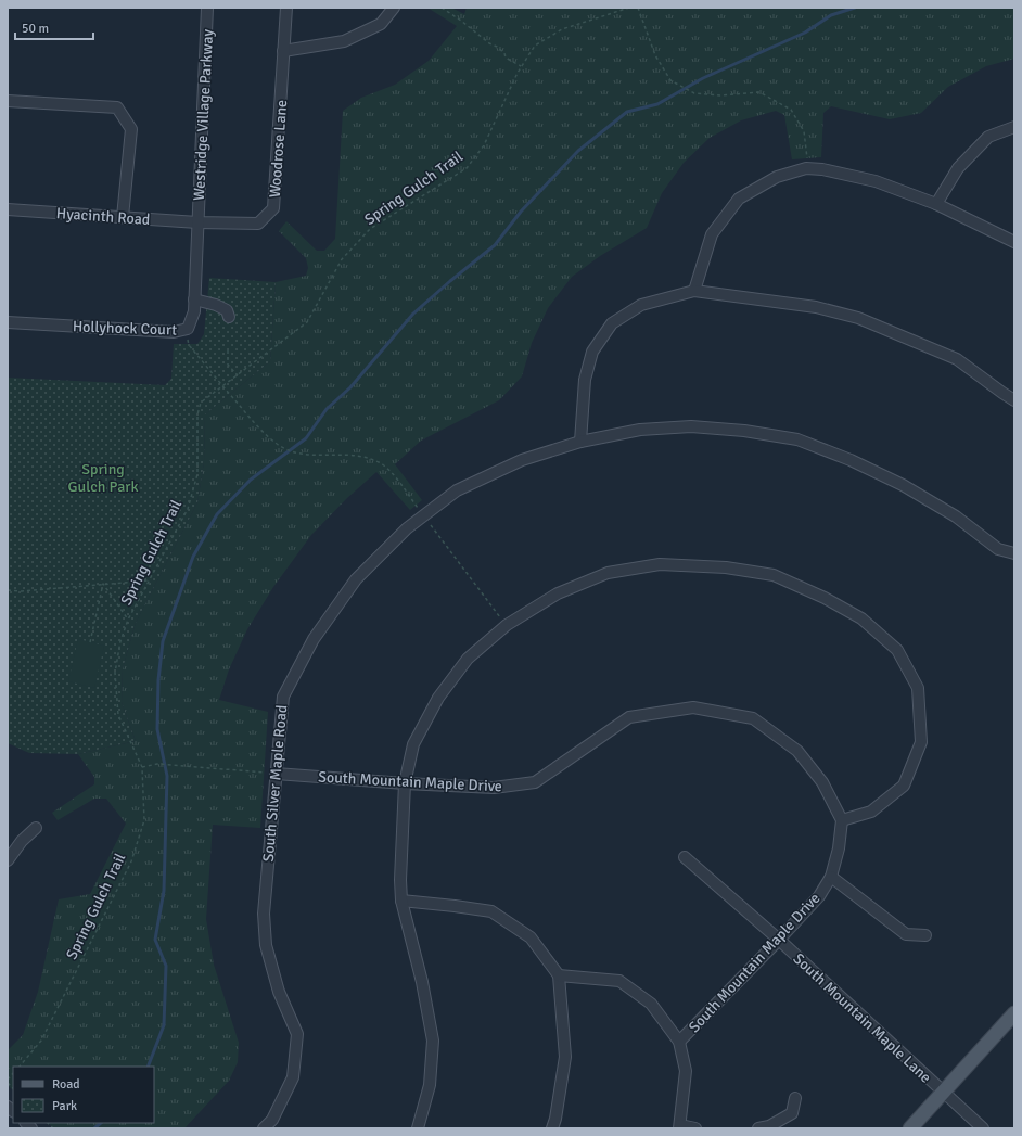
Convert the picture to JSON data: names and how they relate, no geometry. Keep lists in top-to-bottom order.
{
  "streets": {
    "street": [
      "Westridge Village Parkway",
      "Woodrose Lane",
      "Hyacinth Road",
      "Hollyhock Court",
      "South Mountain Maple Drive",
      "South Silver Maple Road",
      "South Mountain Maple Lane"
    ],
    "path": ["Spring Gulch Trail"]
  },
  "crossings": [
    ["Westridge Village Parkway", "Woodrose Lane"],
    ["Westridge Village Parkway", "Hyacinth Road"],
    ["Westridge Village Parkway", "Hollyhock Court"],
    ["Woodrose Lane", "Hyacinth Road"],
    ["Woodrose Lane", "Hollyhock Court"],
    ["Hyacinth Road", "Hollyhock Court"],
    ["South Mountain Maple Drive", "South Silver Maple Road"],
    ["South Mountain Maple Drive", "South Mountain Maple Lane"]
  ],
  "parks": ["Spring Gulch Park"],
  "legend": ["Road", "Park"],
  "scale_bar": "50 m"
}
